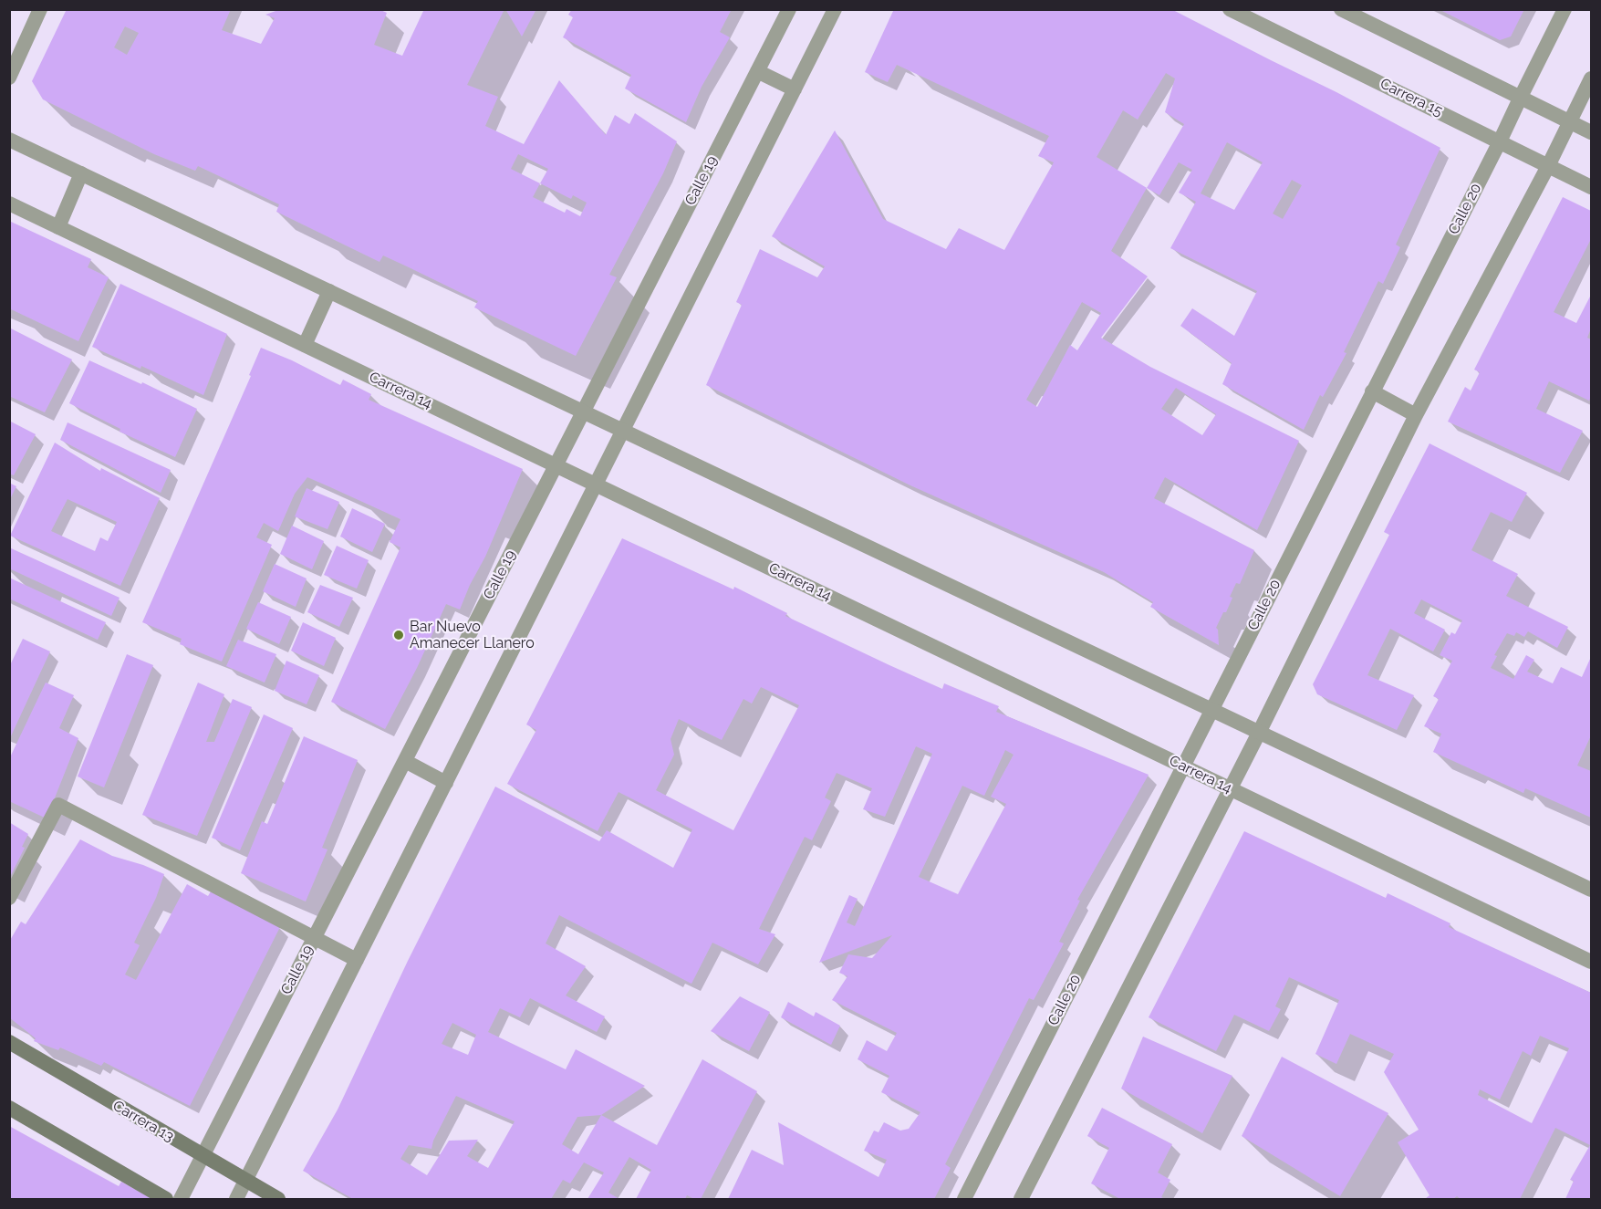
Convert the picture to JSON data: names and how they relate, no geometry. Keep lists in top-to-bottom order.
{
  "streets": {
    "main road": ["Carrera 13"],
    "street": [
      "Carrera 15",
      "Calle 19",
      "Calle 20",
      "Carrera 14"
    ]
  },
  "crossings": [
    ["Carrera 15", "Calle 20"],
    ["Calle 19", "Carrera 14"],
    ["Calle 19", "Carrera 13"],
    ["Calle 20", "Carrera 14"]
  ],
  "places": ["Bar Nuevo Amanecer Llanero"]
}
